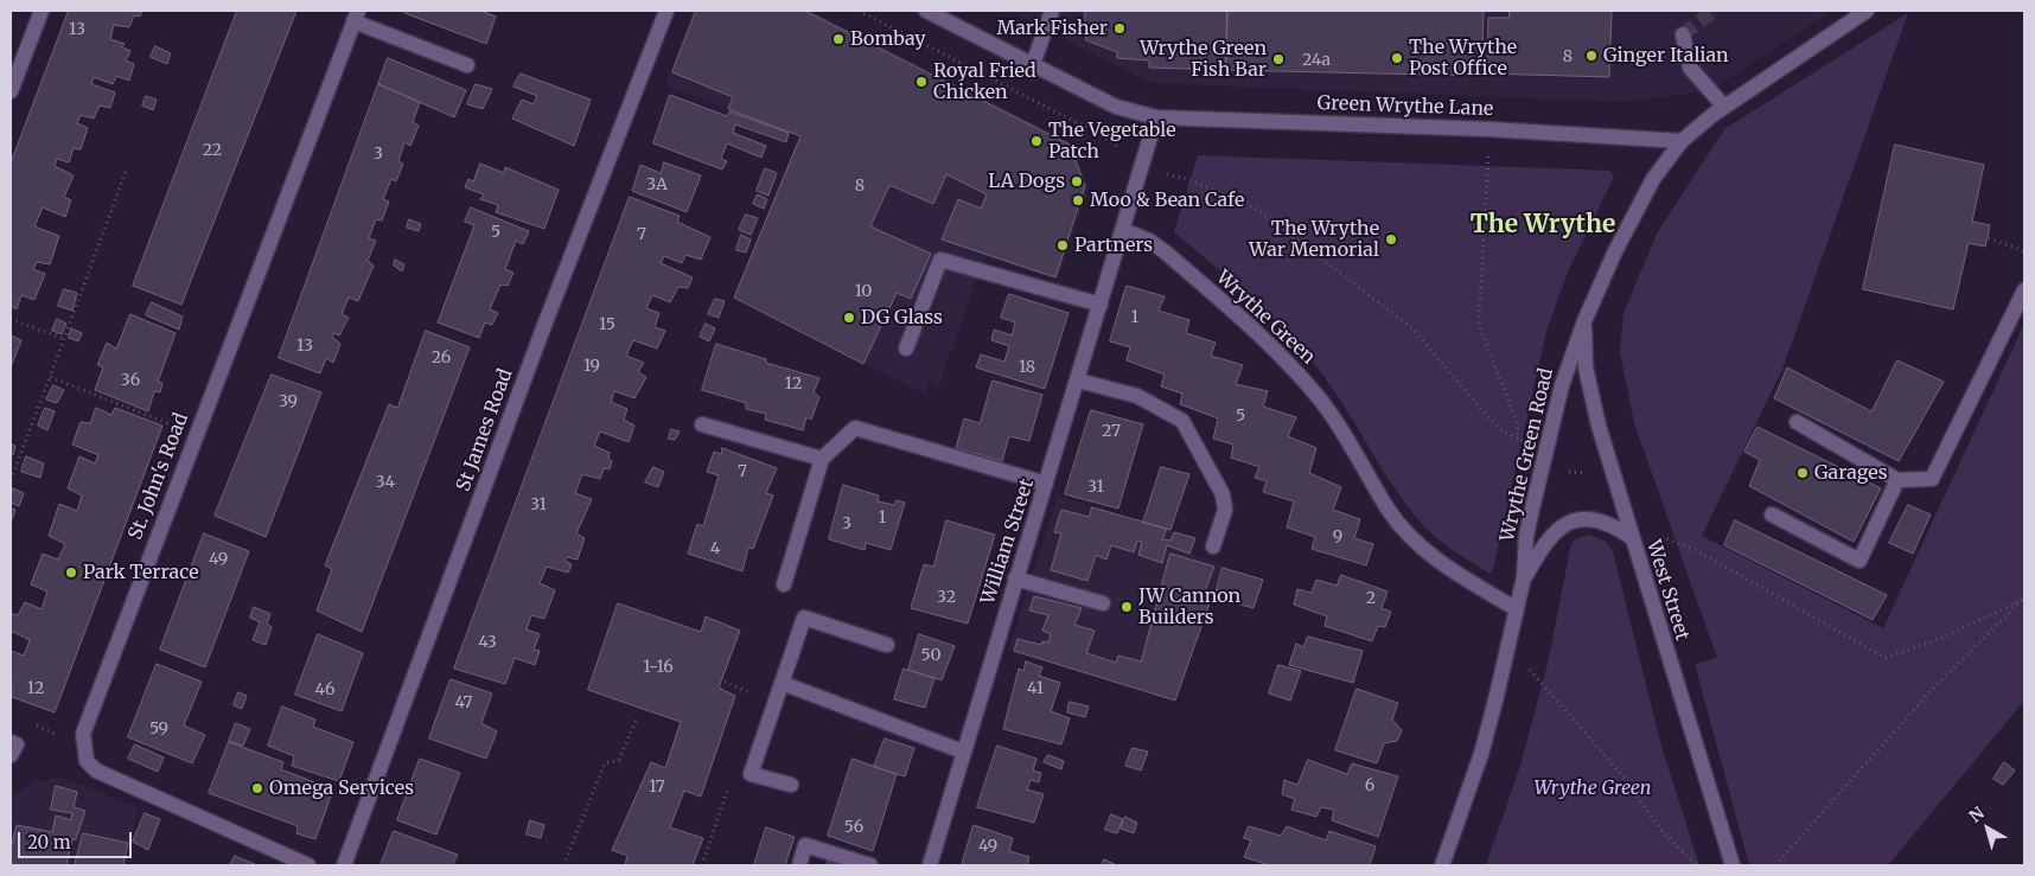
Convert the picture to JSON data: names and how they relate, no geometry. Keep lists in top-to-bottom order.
{
  "streets": {
    "street": [
      "Green Wrythe Lane",
      "Wrythe Green",
      "St James Road",
      "Wrythe Green Road",
      "St. John's Road",
      "William Street",
      "West Street"
    ]
  },
  "crossings": [
    ["Green Wrythe Lane", "Wrythe Green Road"],
    ["Wrythe Green", "Wrythe Green Road"],
    ["Wrythe Green", "William Street"],
    ["Wrythe Green Road", "West Street"]
  ],
  "districts": ["The Wrythe"],
  "parks": ["Wrythe Green"],
  "places": [
    "Mark Fisher",
    "Bombay",
    "Ginger Italian",
    "The Wrythe Post Office",
    "Wrythe Green Fish Bar",
    "Royal Fried Chicken",
    "The Vegetable Patch",
    "LA Dogs",
    "Moo & Bean Cafe",
    "The Wrythe War Memorial",
    "Partners",
    "DG Glass",
    "Garages",
    "Park Terrace",
    "JW Cannon Builders",
    "Omega Services"
  ],
  "house_numbers": [
    "13",
    "8",
    "24a",
    "22",
    "3",
    "3A",
    "8",
    "5",
    "7",
    "10",
    "1",
    "15",
    "13",
    "26",
    "19",
    "18",
    "36",
    "12",
    "39",
    "5",
    "27",
    "7",
    "34",
    "31",
    "31",
    "1",
    "3",
    "9",
    "4",
    "49",
    "32",
    "2",
    "43",
    "50",
    "1-16",
    "12",
    "41",
    "46",
    "47",
    "59",
    "6",
    "17",
    "56",
    "49"
  ],
  "scale_bar": "20 m",
  "north": "top left"
}
